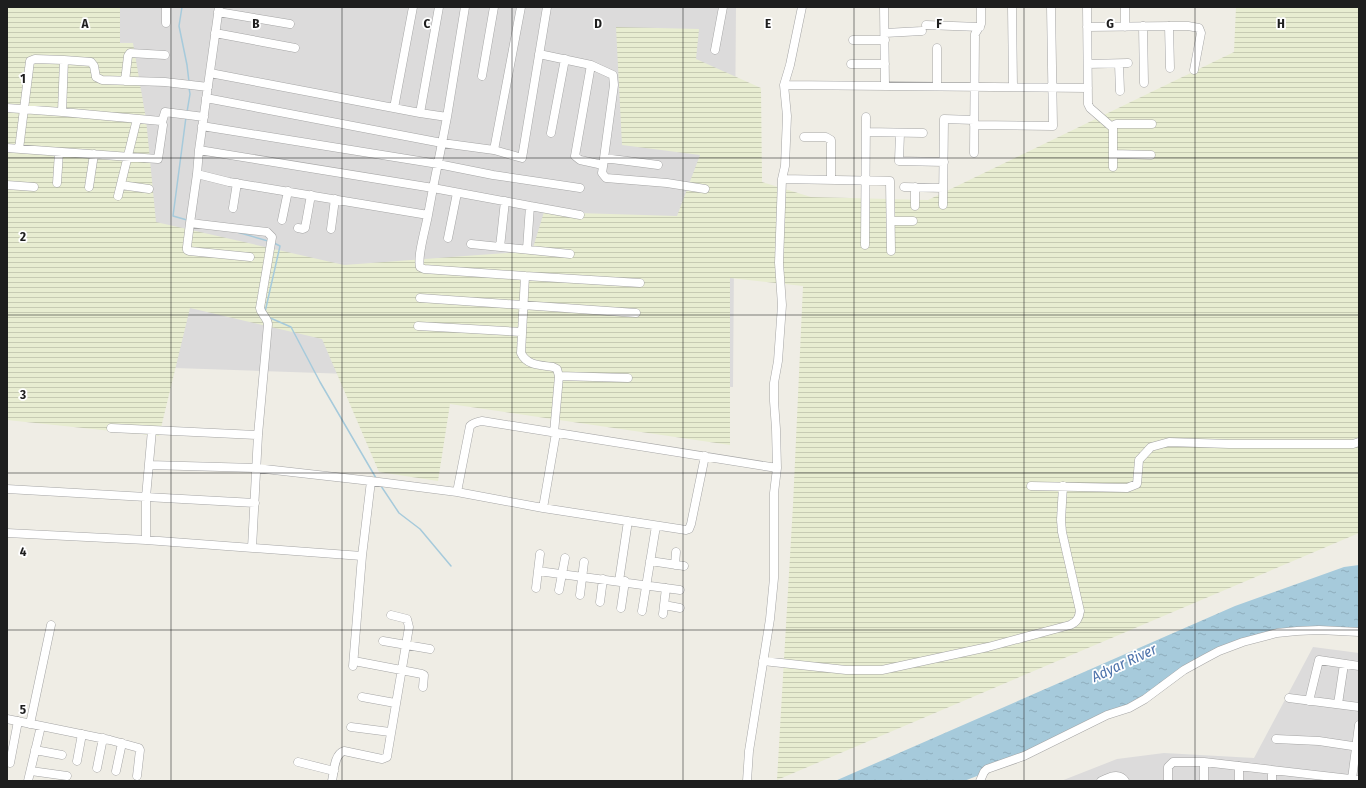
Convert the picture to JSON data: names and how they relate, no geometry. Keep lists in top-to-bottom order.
{
  "water": ["Adyar River"],
  "grid": {
    "columns": [
      "A",
      "B",
      "C",
      "D",
      "E",
      "F",
      "G",
      "H"
    ],
    "rows": [
      "1",
      "2",
      "3",
      "4",
      "5"
    ]
  }
}
